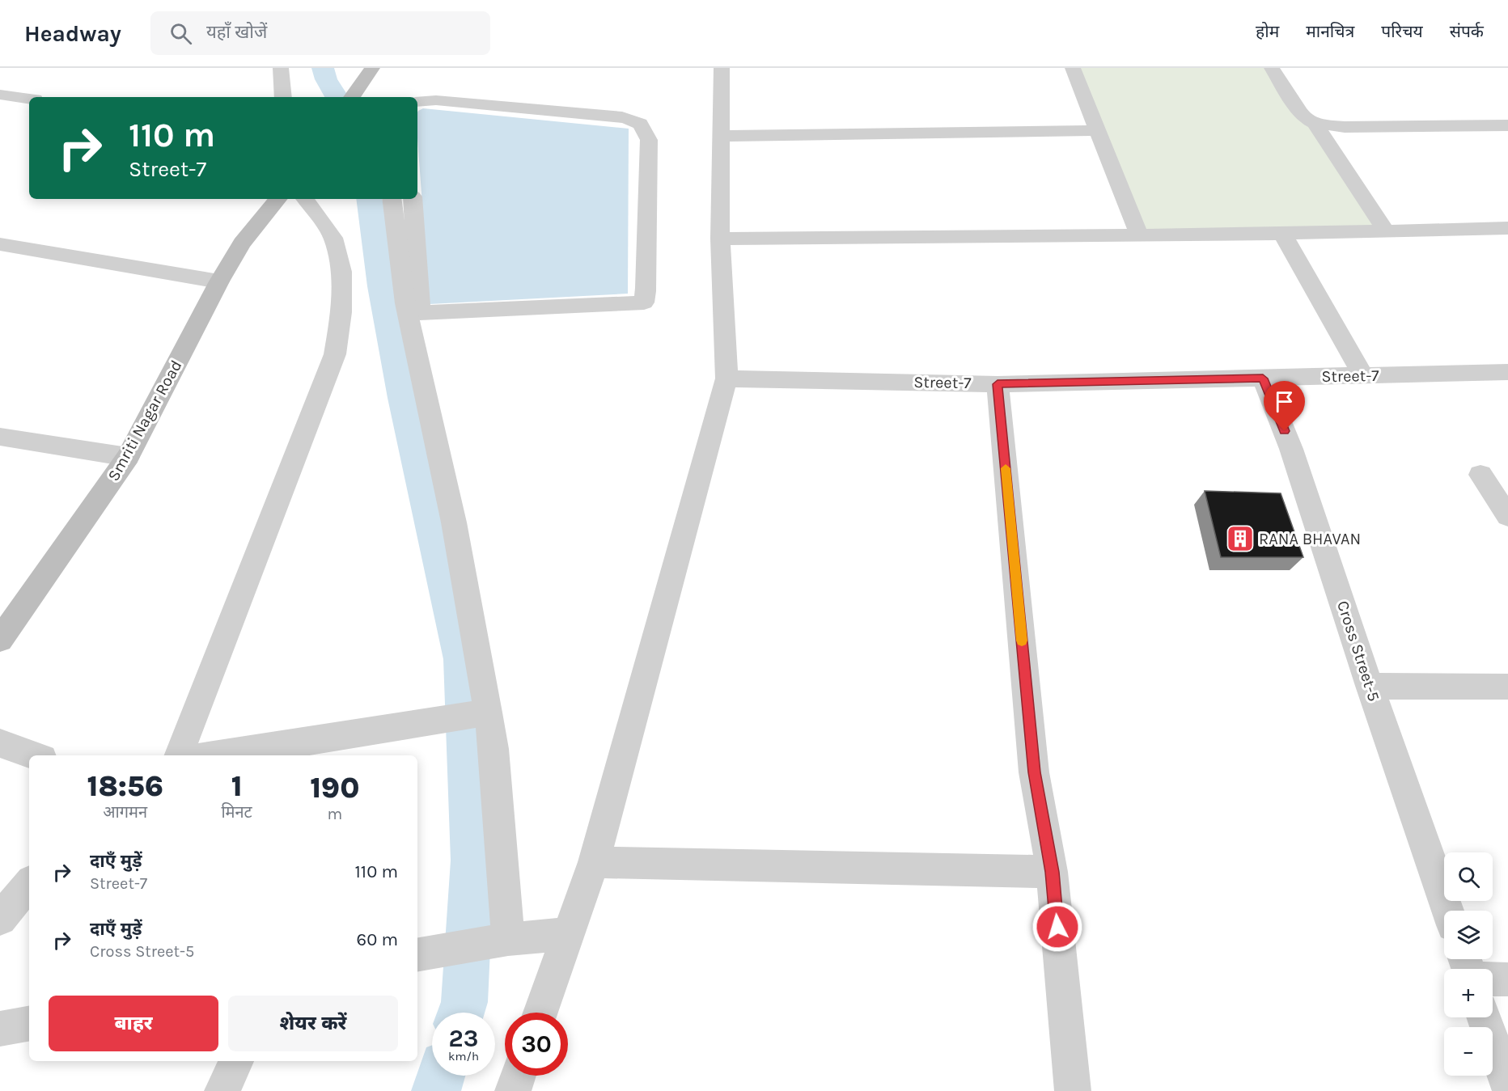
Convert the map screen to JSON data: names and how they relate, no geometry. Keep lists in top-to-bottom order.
{
  "streets": {
    "main road": ["Smriti Nagar Road"],
    "street": ["Street-7", "Cross Street-5"]
  },
  "crossings": [
    ["Street-7", "Cross Street-5"]
  ],
  "places": {
    "building": ["RANA BHAVAN"]
  },
  "page": {
    "header": "Headway",
    "search": "यहाँ खोजें",
    "nav": [
      "होम",
      "मानचित्र",
      "परिचय",
      "संपर्क"
    ],
    "turn": ["110 m", "Street-7"],
    "eta": [
      "18:56",
      "आगमन",
      "1",
      "मिनट",
      "190",
      "m"
    ],
    "list": [
      {
        "name": "दाएँ मुड़ें",
        "note": "Street-7",
        "value": "110 m"
      },
      {
        "name": "दाएँ मुड़ें",
        "note": "Cross Street-5",
        "value": "60 m"
      }
    ],
    "map_buttons": ["+", "−"],
    "buttons": ["बाहर", "शेयर करें"],
    "speed": "23 km/h",
    "limit": "30"
  }
}
